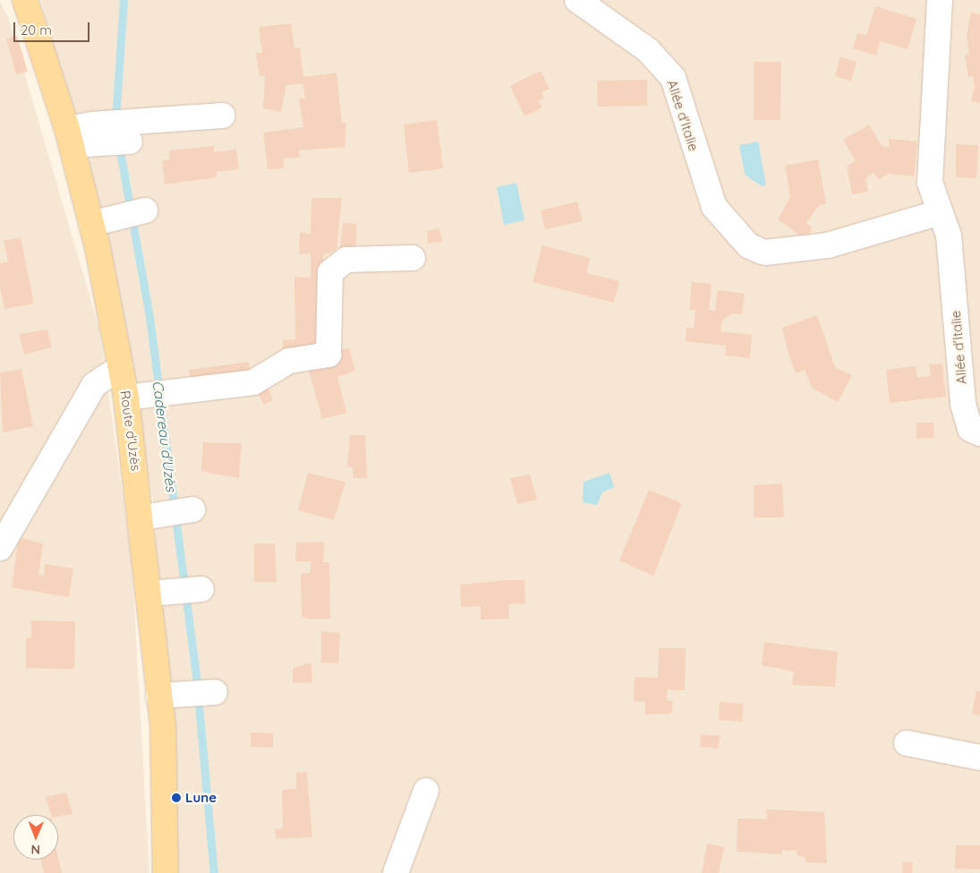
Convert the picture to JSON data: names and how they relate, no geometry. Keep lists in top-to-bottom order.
{
  "streets": {
    "main road": ["Route d'Uzès"],
    "street": ["Allée d'Italie"]
  },
  "water": ["Cadereau d'Uzès"],
  "places": ["Lune"],
  "scale_bar": "20 m",
  "north": "bottom"
}
